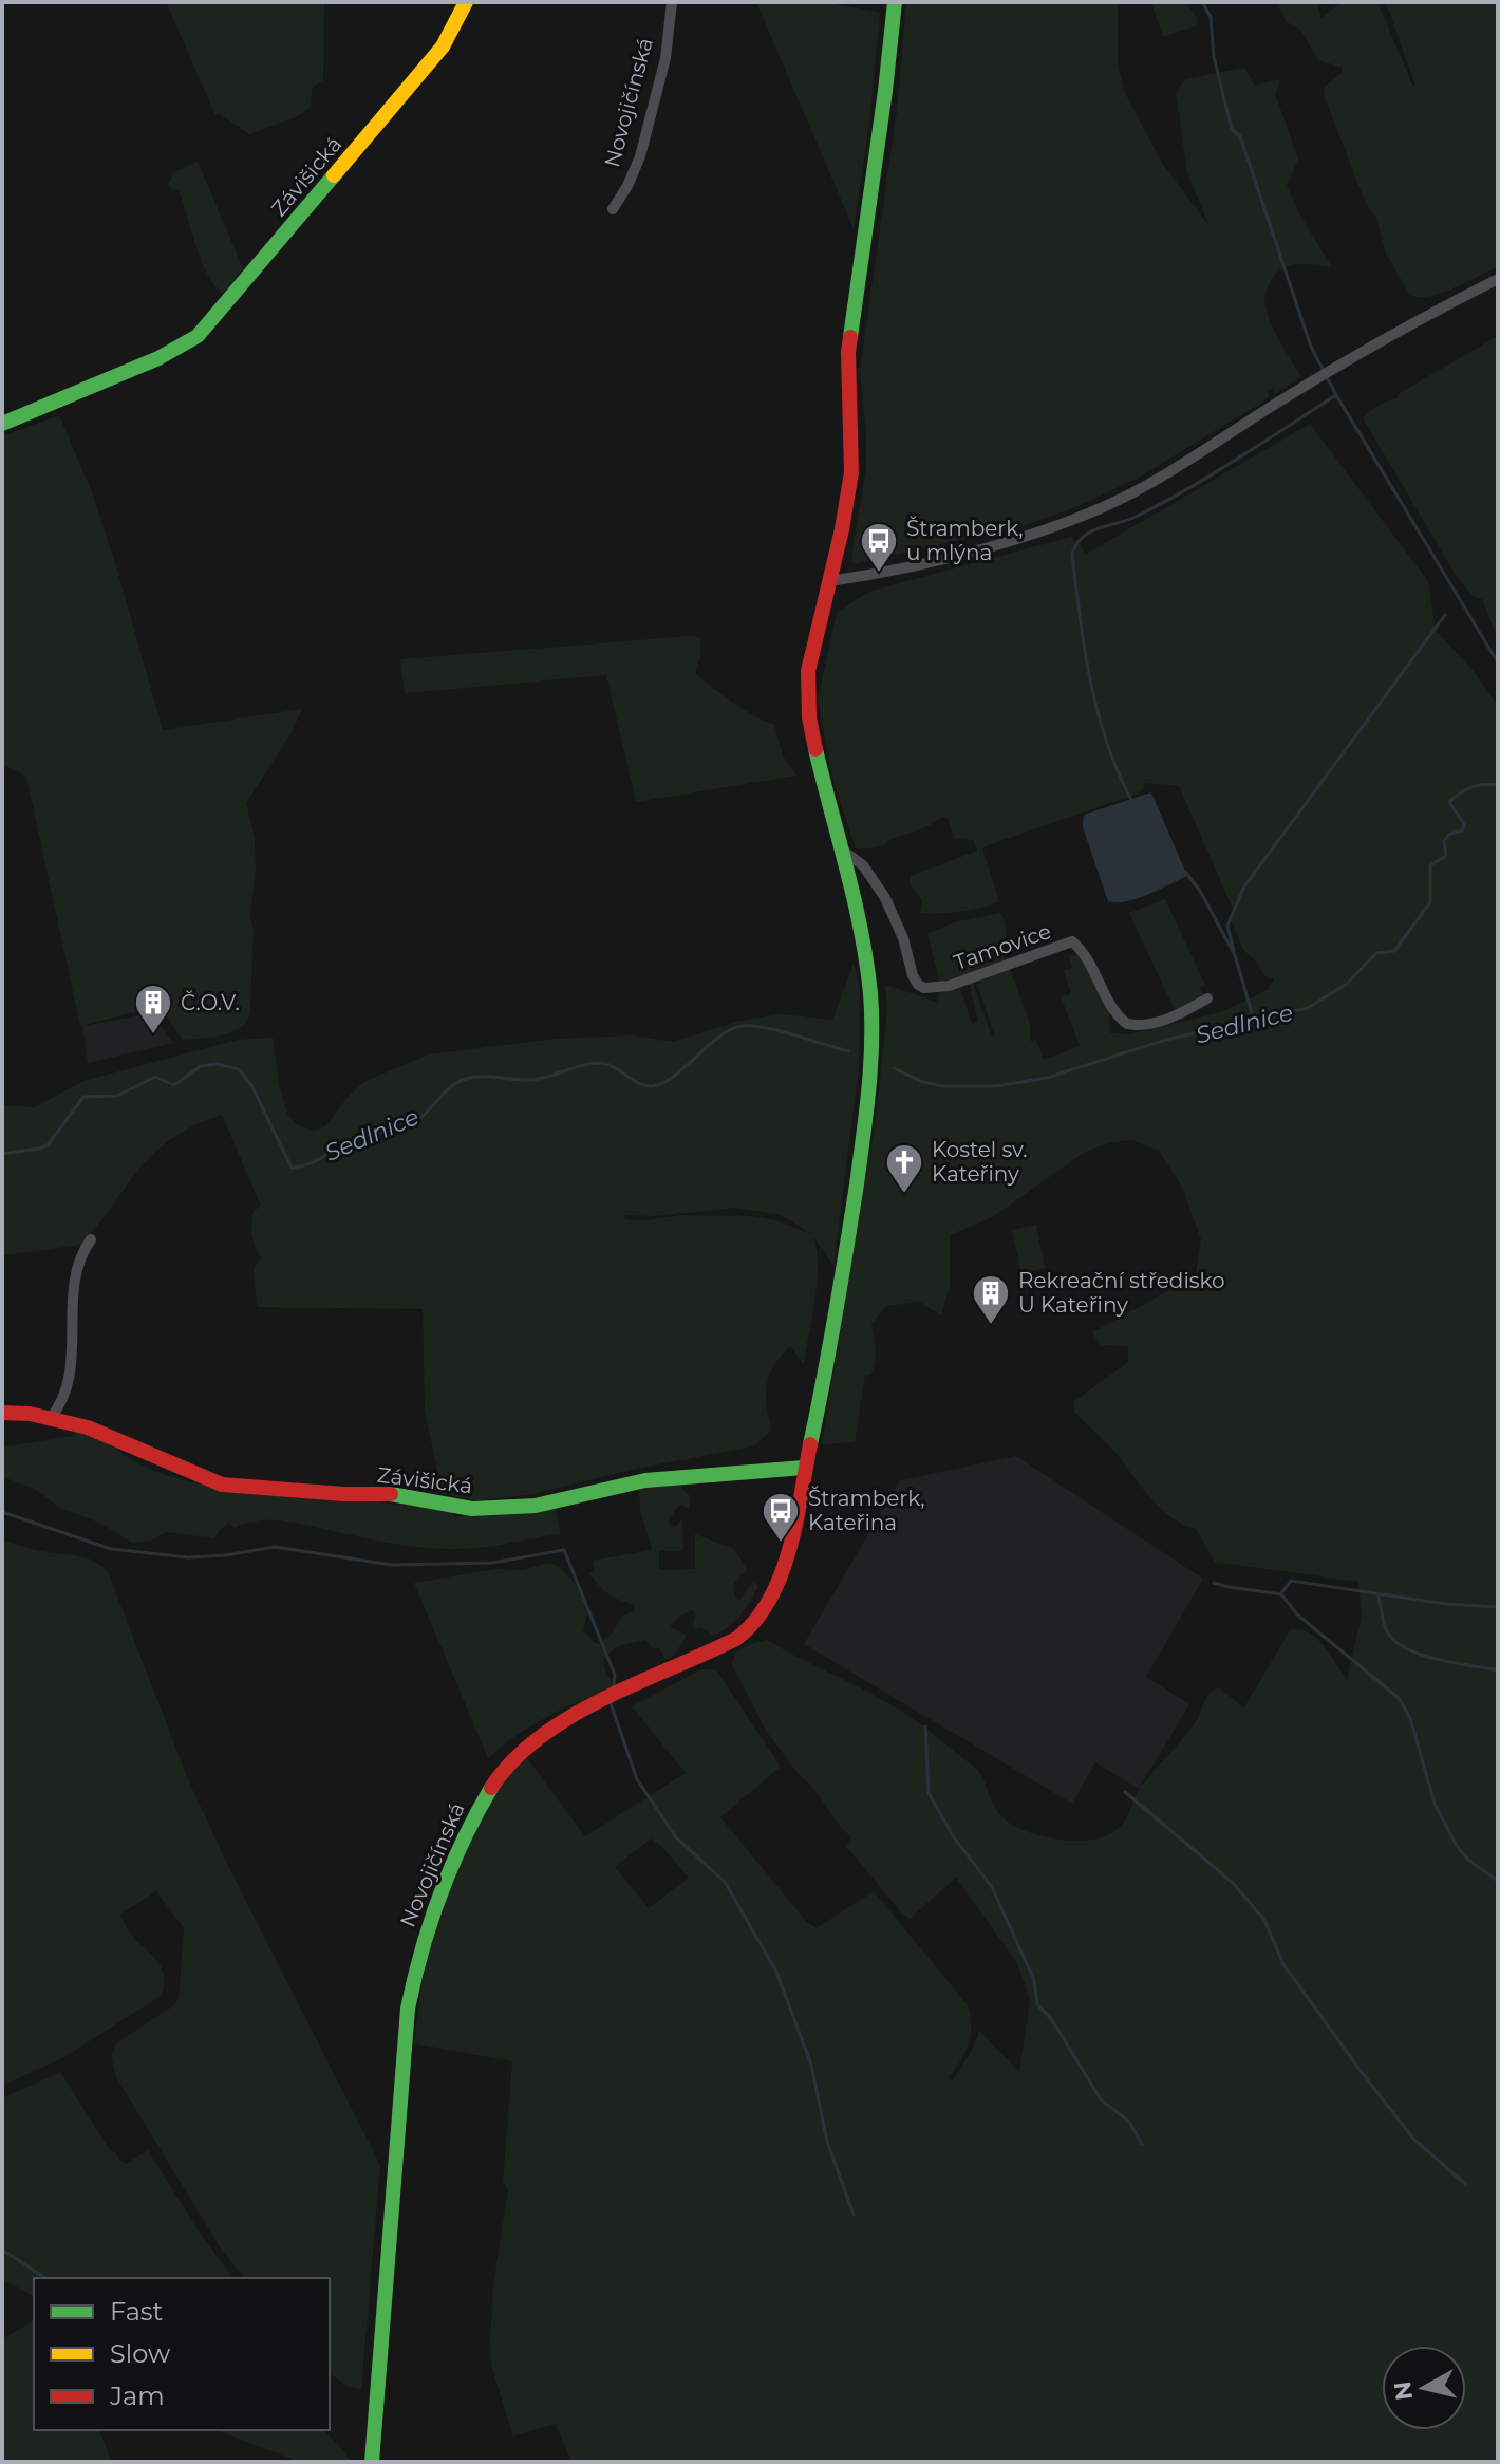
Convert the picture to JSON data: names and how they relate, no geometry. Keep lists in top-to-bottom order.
{
  "streets": {
    "street": ["Novojičínská", "Závišická", "Tamovice"]
  },
  "crossings": [
    ["Novojičínská", "Závišická"],
    ["Novojičínská", "Tamovice"]
  ],
  "water": ["Sedlnice"],
  "places": {
    "bus stop": ["Štramberk, u mlýna", "Štramberk, Kateřina"],
    "building": ["Č.O.V.", "Rekreační středisko U Kateřiny"],
    "church": ["Kostel sv. Kateřiny"]
  },
  "legend": ["Fast", "Slow", "Jam"],
  "north": "left"
}
